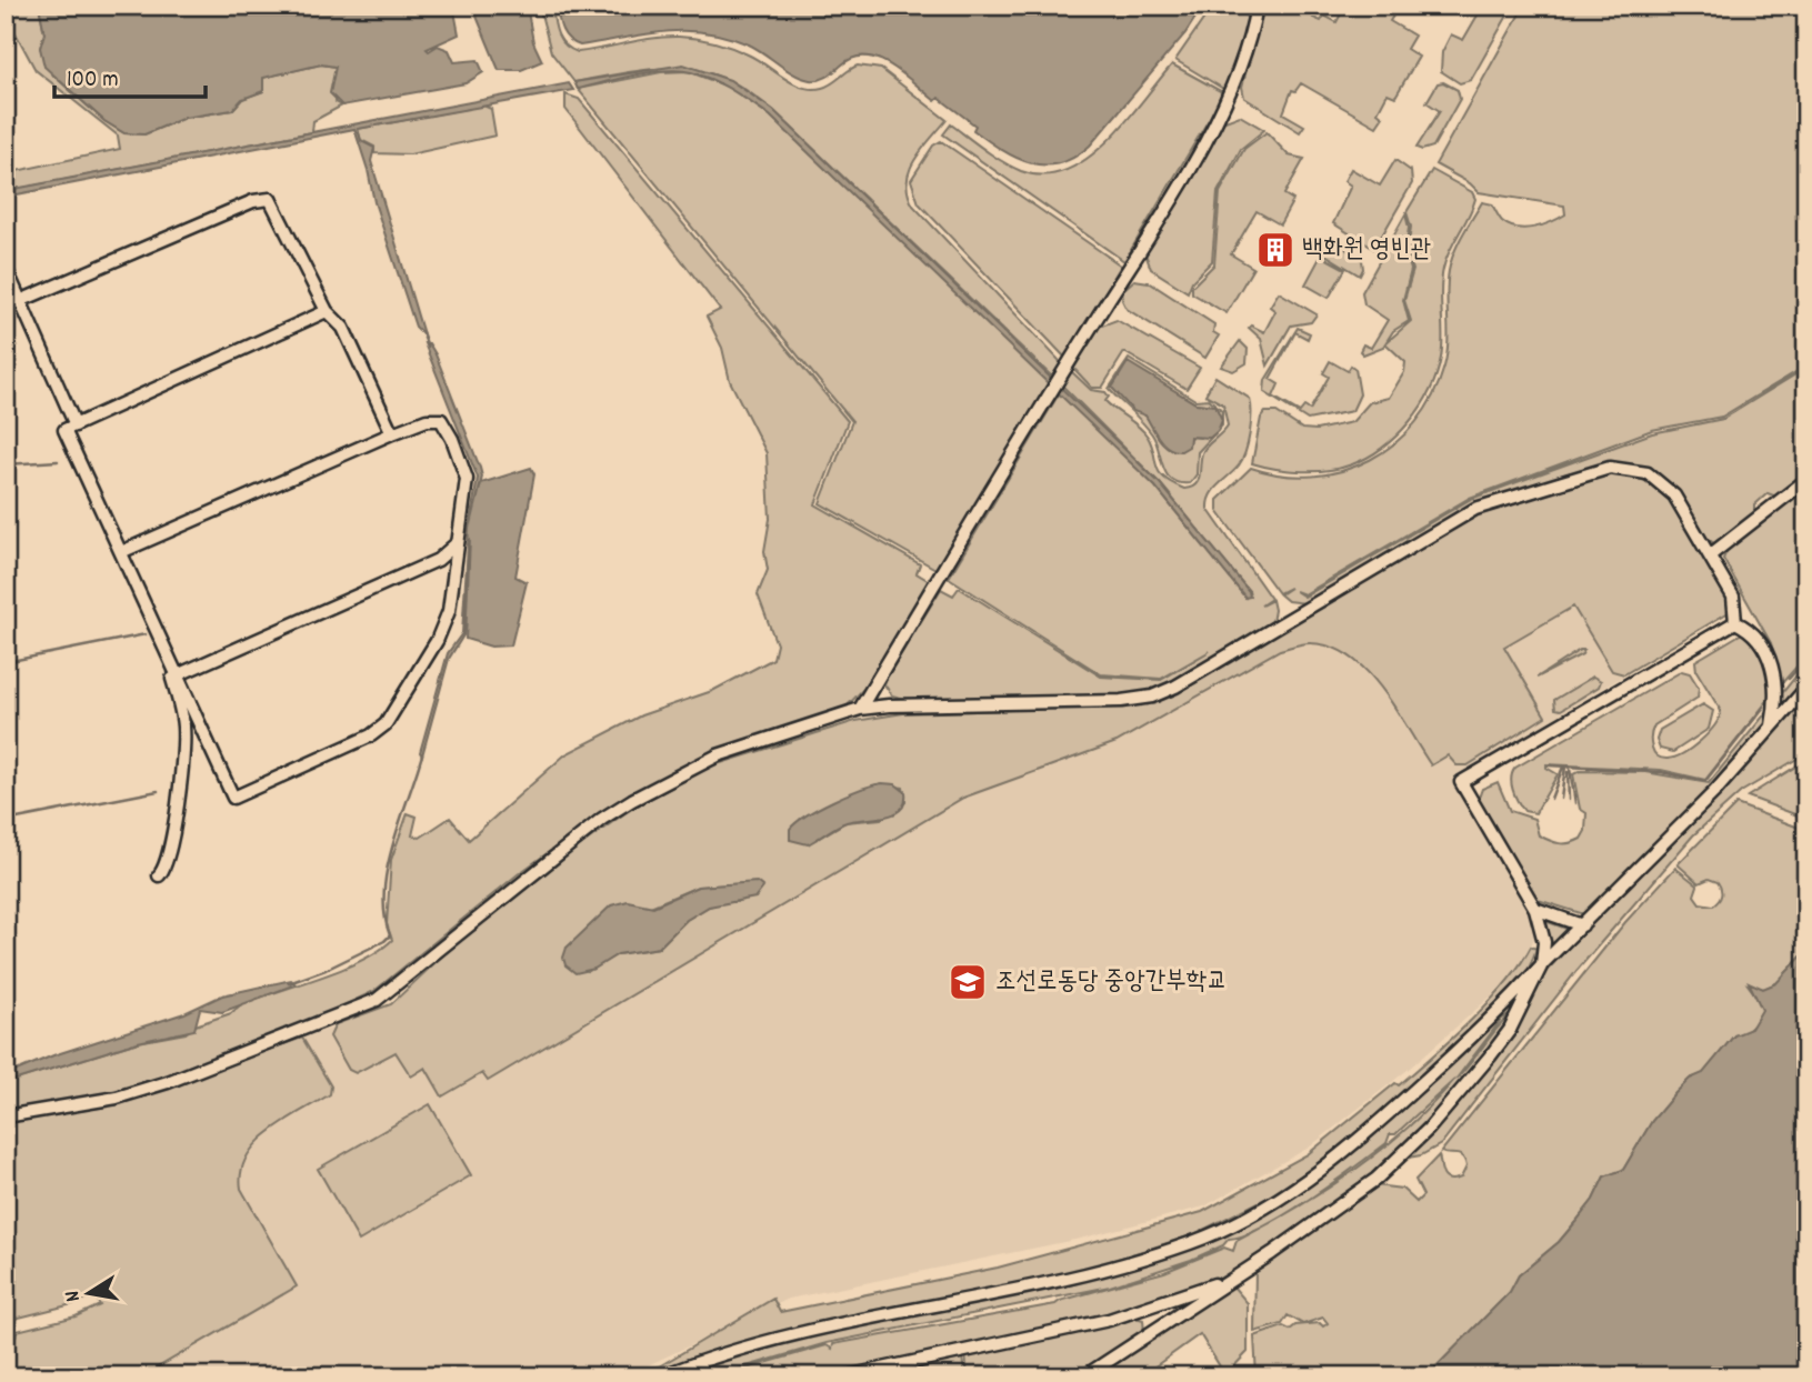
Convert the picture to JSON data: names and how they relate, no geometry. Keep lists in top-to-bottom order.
{
  "places": {
    "building": ["백화원 영빈관"],
    "school or university": ["조선로동당 중앙간부학교"]
  },
  "scale_bar": "100 m",
  "north": "left"
}
